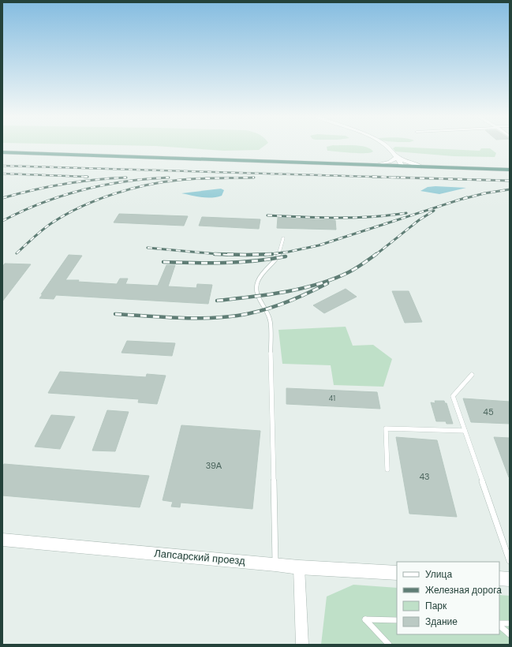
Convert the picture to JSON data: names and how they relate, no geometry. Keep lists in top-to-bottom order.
{
  "streets": {
    "street": ["Лапсарский проезд"]
  },
  "house_numbers": [
    "41",
    "45",
    "39А",
    "43"
  ],
  "legend": [
    "Улица",
    "Железная дорога",
    "Парк",
    "Здание"
  ]
}
